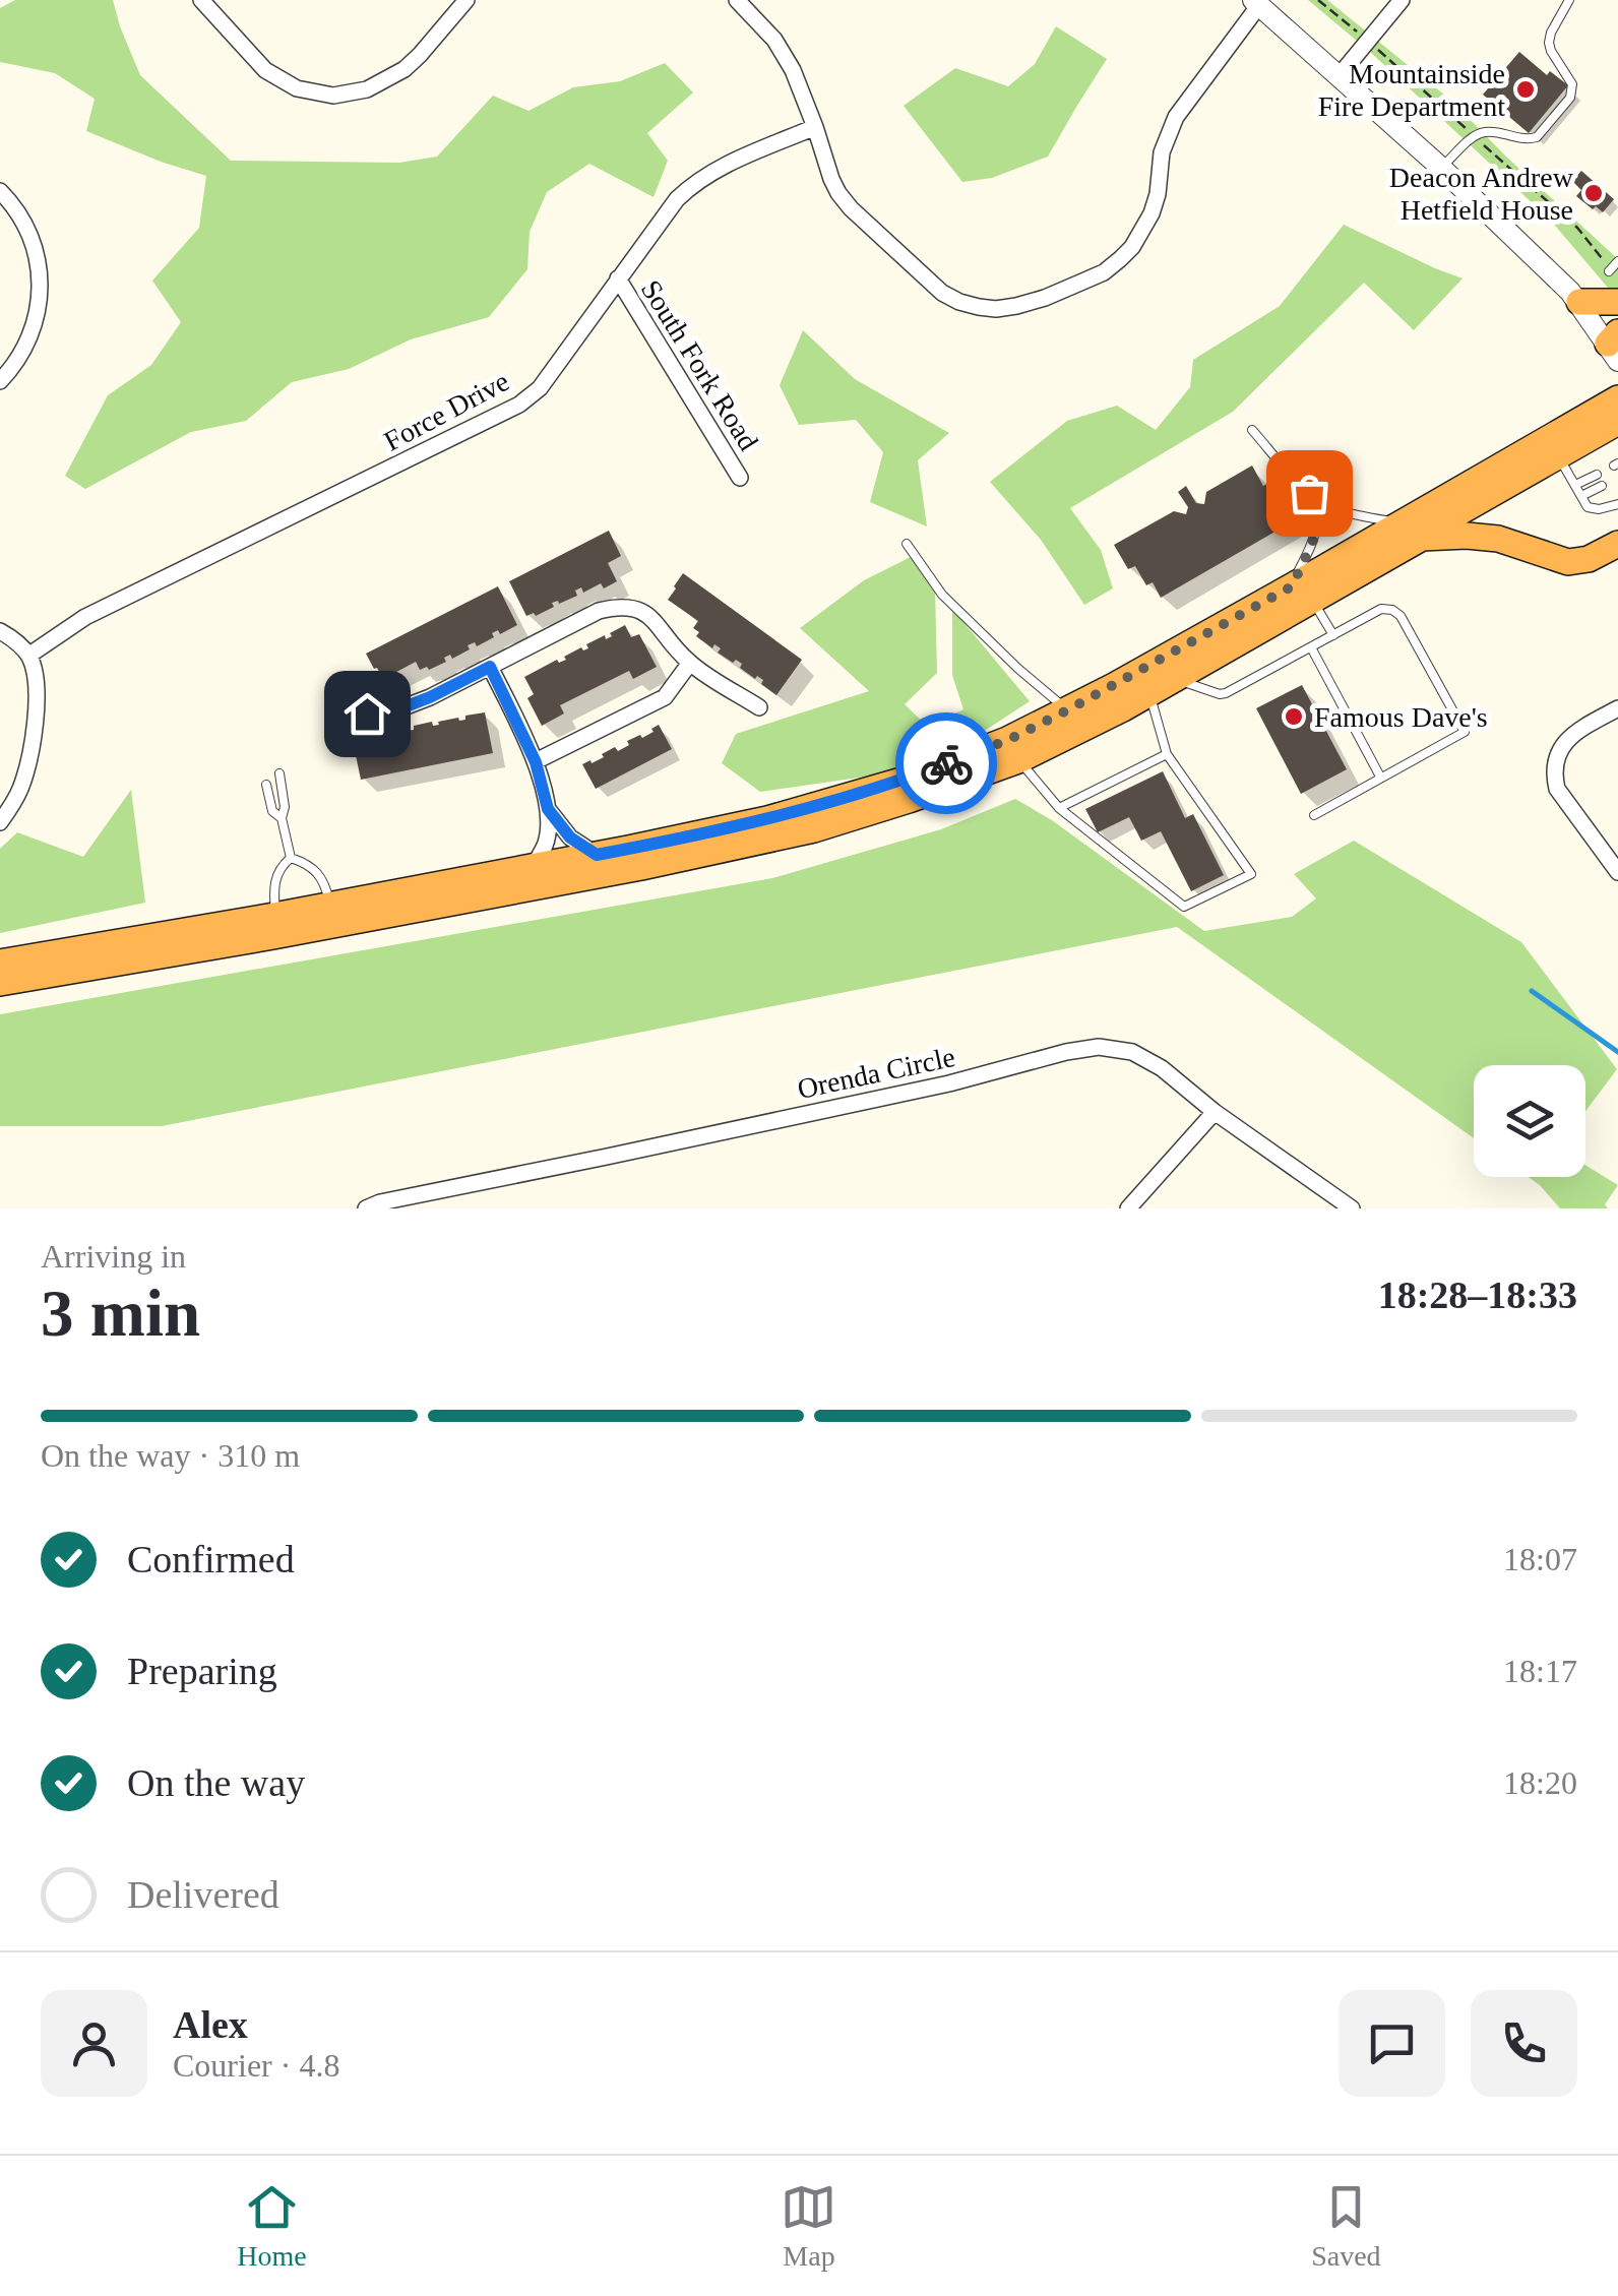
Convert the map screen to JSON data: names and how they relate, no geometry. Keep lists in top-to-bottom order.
{
  "streets": {
    "street": ["South Fork Road", "Force Drive", "Orenda Circle"]
  },
  "crossings": [
    ["South Fork Road", "Force Drive"]
  ],
  "places": ["Mountainside Fire Department", "Deacon Andrew Hetfield House", "Famous Dave's"],
  "page": {
    "heading": ["3 min", "Arriving in", "18:28–18:33"],
    "panel": ["Alex", "Courier · 4.8"],
    "bar": "On the way · 310 m",
    "list": [
      ["Confirmed", "18:07"],
      ["Preparing", "18:17"],
      ["On the way", "18:20"],
      "Delivered"
    ],
    "tabs": ["Home", "Map", "Saved"]
  }
}
